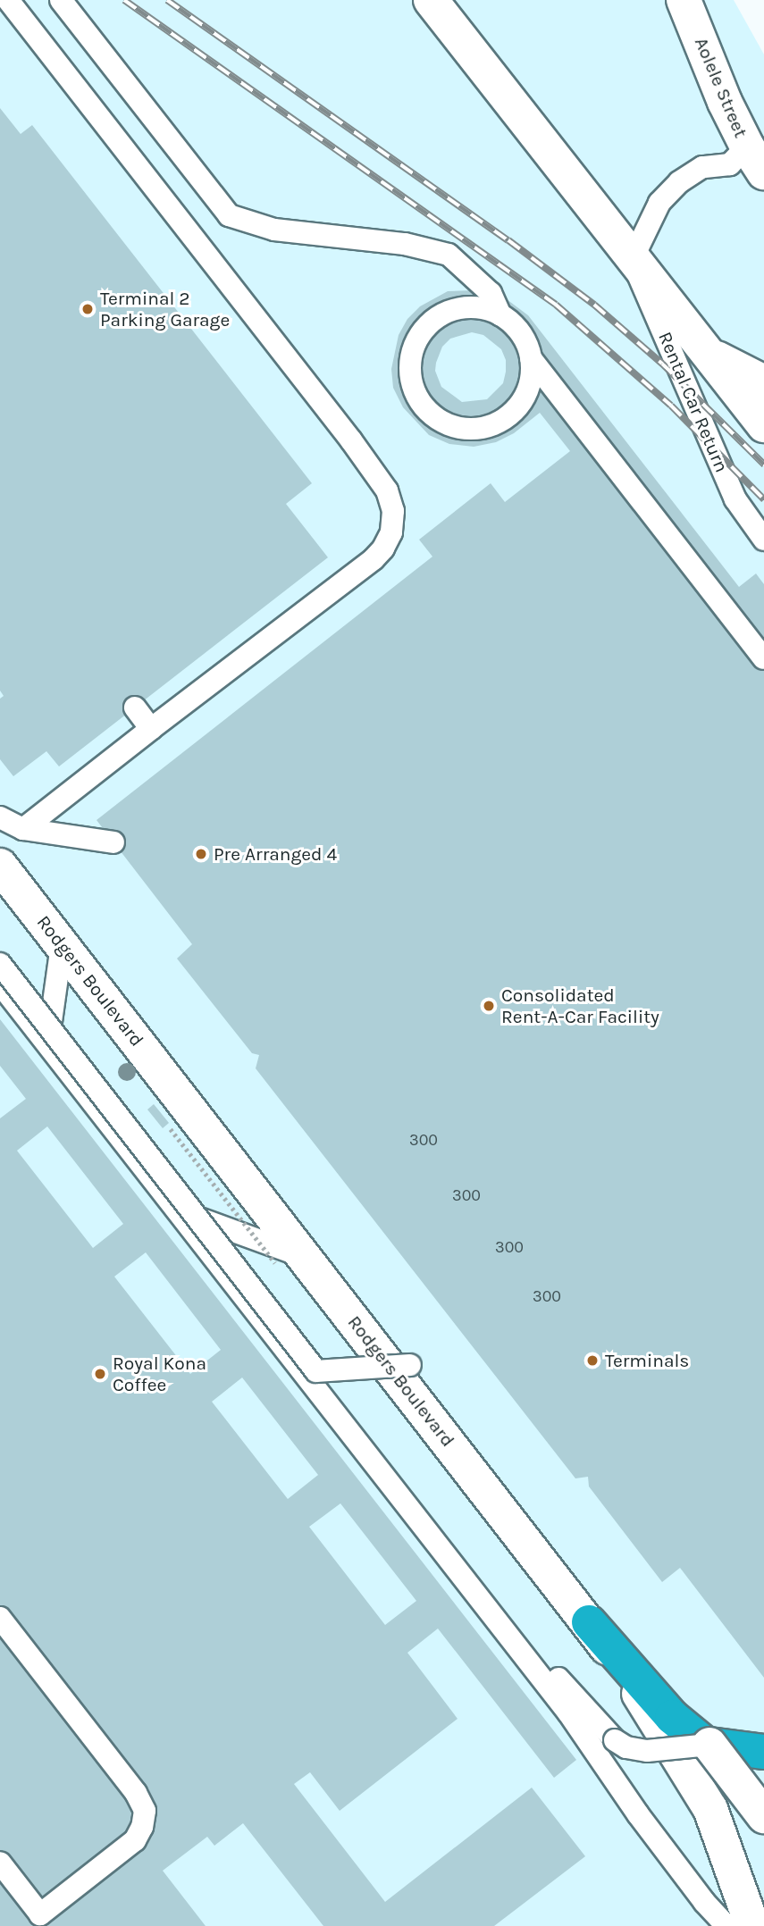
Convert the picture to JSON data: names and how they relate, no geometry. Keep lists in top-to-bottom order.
{
  "streets": {
    "street": ["Aolele Street", "Rodgers Boulevard"],
    "lane": ["Rental Car Return"]
  },
  "places": [
    "Terminal 2 Parking Garage",
    "Pre Arranged 4",
    "Consolidated Rent-A-Car Facility",
    "Terminals",
    "Royal Kona Coffee"
  ],
  "house_numbers": [
    "300",
    "300",
    "300",
    "300"
  ]
}
